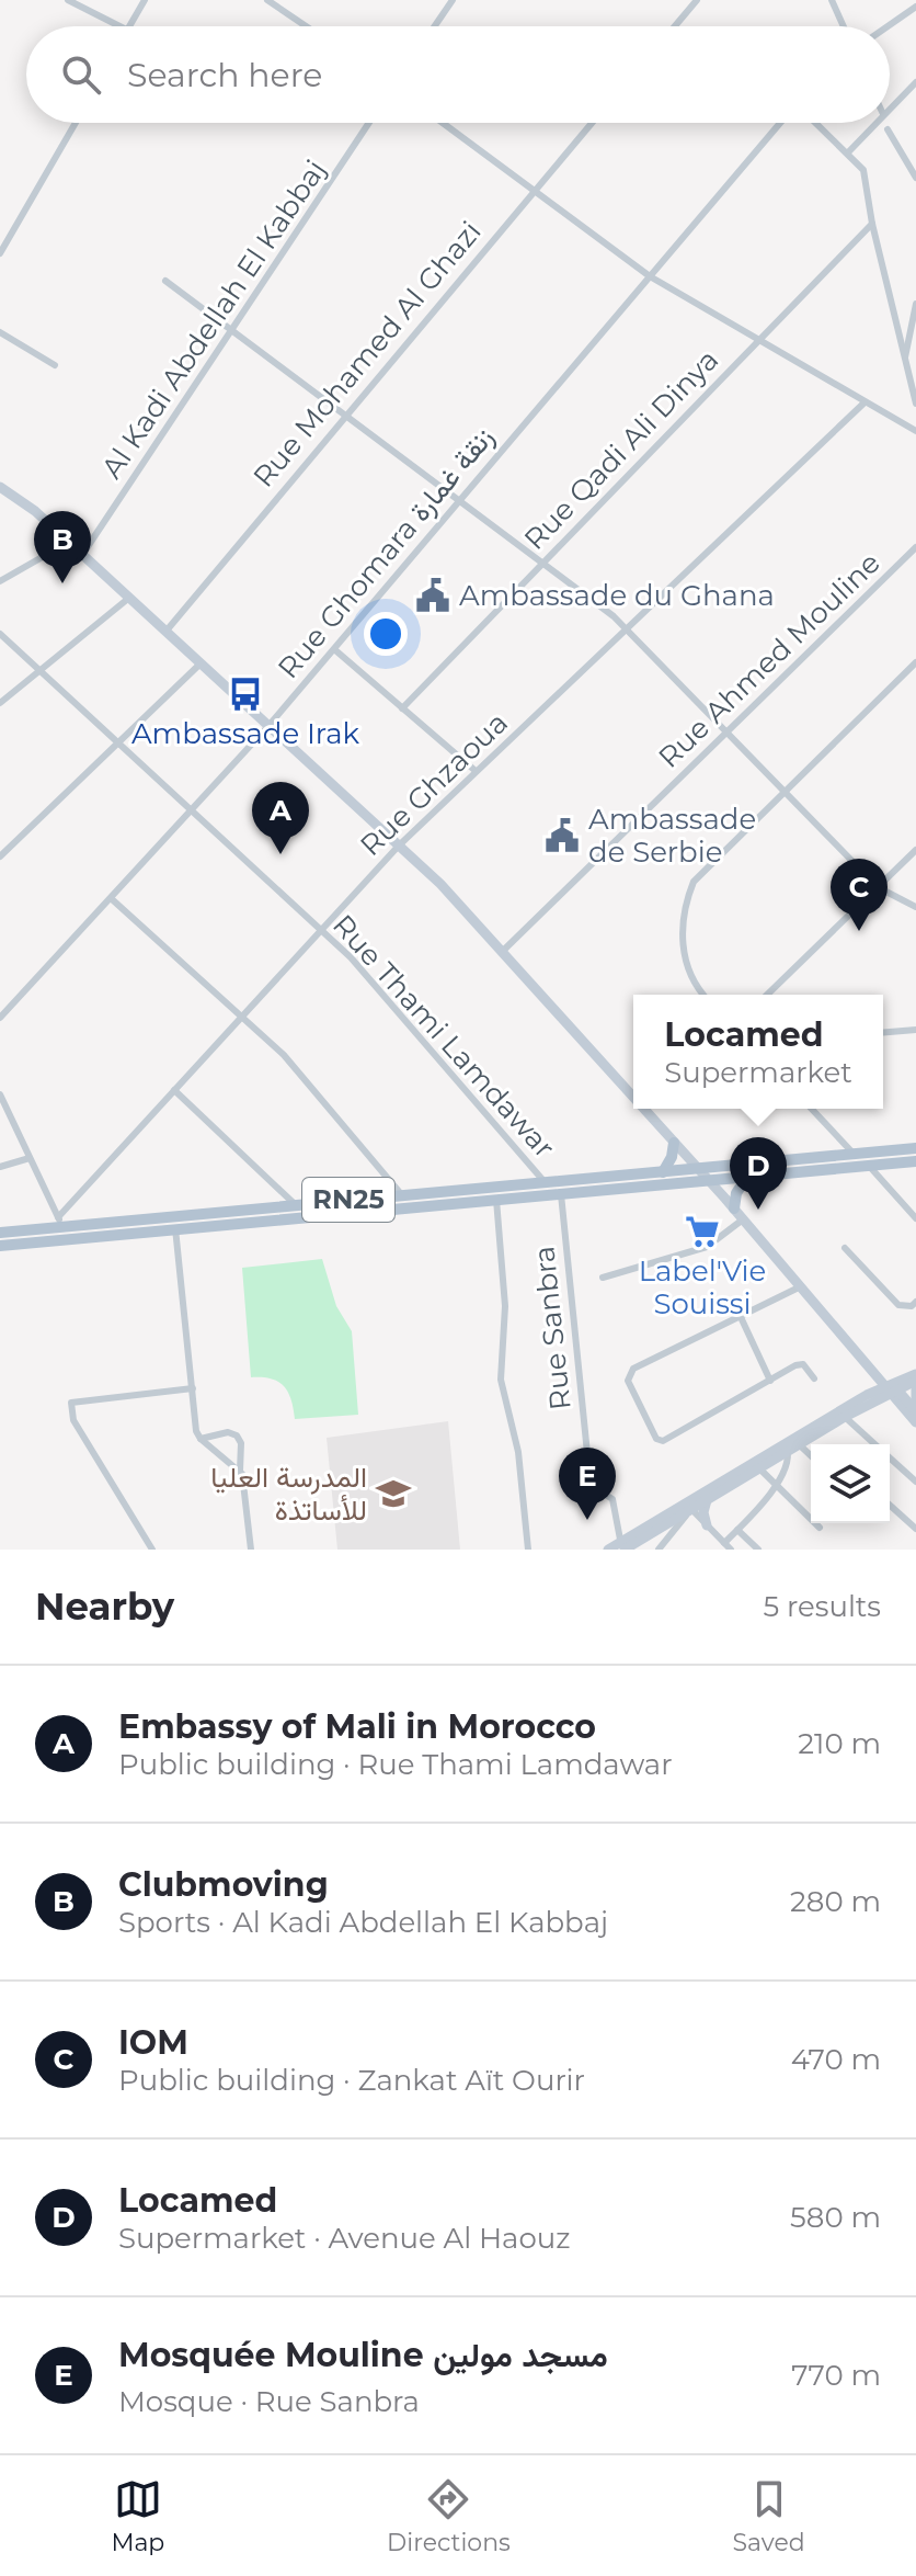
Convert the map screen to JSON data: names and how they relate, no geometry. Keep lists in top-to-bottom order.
{
  "streets": {
    "main road": ["RN25"],
    "street": [
      "Al Kadi Abdellah El Kabbaj",
      "Rue Mohamed Al Ghazi",
      "Rue Qadi Ali Dinya",
      "Rue Ghomara زنقة غمارة",
      "Rue Ahmed Mouline",
      "Rue Ghzaoua",
      "Rue Thami Lamdawar",
      "Rue Sanbra"
    ]
  },
  "crossings": [
    ["Rue Ghomara زنقة غمارة", "Rue Thami Lamdawar"],
    ["Rue Ghzaoua", "Rue Thami Lamdawar"],
    ["Rue Ghzaoua", "RN25"],
    ["Rue Thami Lamdawar", "RN25"],
    ["RN25", "Rue Sanbra"]
  ],
  "places": {
    "public building": ["Ambassade du Ghana", "Ambassade de Serbie"],
    "bus stop": ["Ambassade Irak"],
    "supermarket": ["Label'Vie Souissi"],
    "school or university": ["المدرسة العليا للأساتذة"]
  },
  "page": {
    "search": "Search here",
    "pins": [
      "B",
      "A",
      "C",
      "D",
      "E"
    ],
    "popup": ["Locamed", "Supermarket"],
    "heading": ["Nearby", "5 results"],
    "list": [
      {
        "mark": "A",
        "name": "Embassy of Mali in Morocco",
        "note": "Public building · Rue Thami Lamdawar",
        "value": "210 m"
      },
      {
        "mark": "B",
        "name": "Clubmoving",
        "note": "Sports · Al Kadi Abdellah El Kabbaj",
        "value": "280 m"
      },
      {
        "mark": "C",
        "name": "IOM",
        "note": "Public building · Zankat Aït Ourir",
        "value": "470 m"
      },
      {
        "mark": "D",
        "name": "Locamed",
        "note": "Supermarket · Avenue Al Haouz",
        "value": "580 m"
      },
      {
        "mark": "E",
        "name": "Mosquée Mouline مسجد مولين",
        "note": "Mosque · Rue Sanbra",
        "value": "770 m"
      }
    ],
    "nav": ["Map", "Directions", "Saved"]
  }
}
